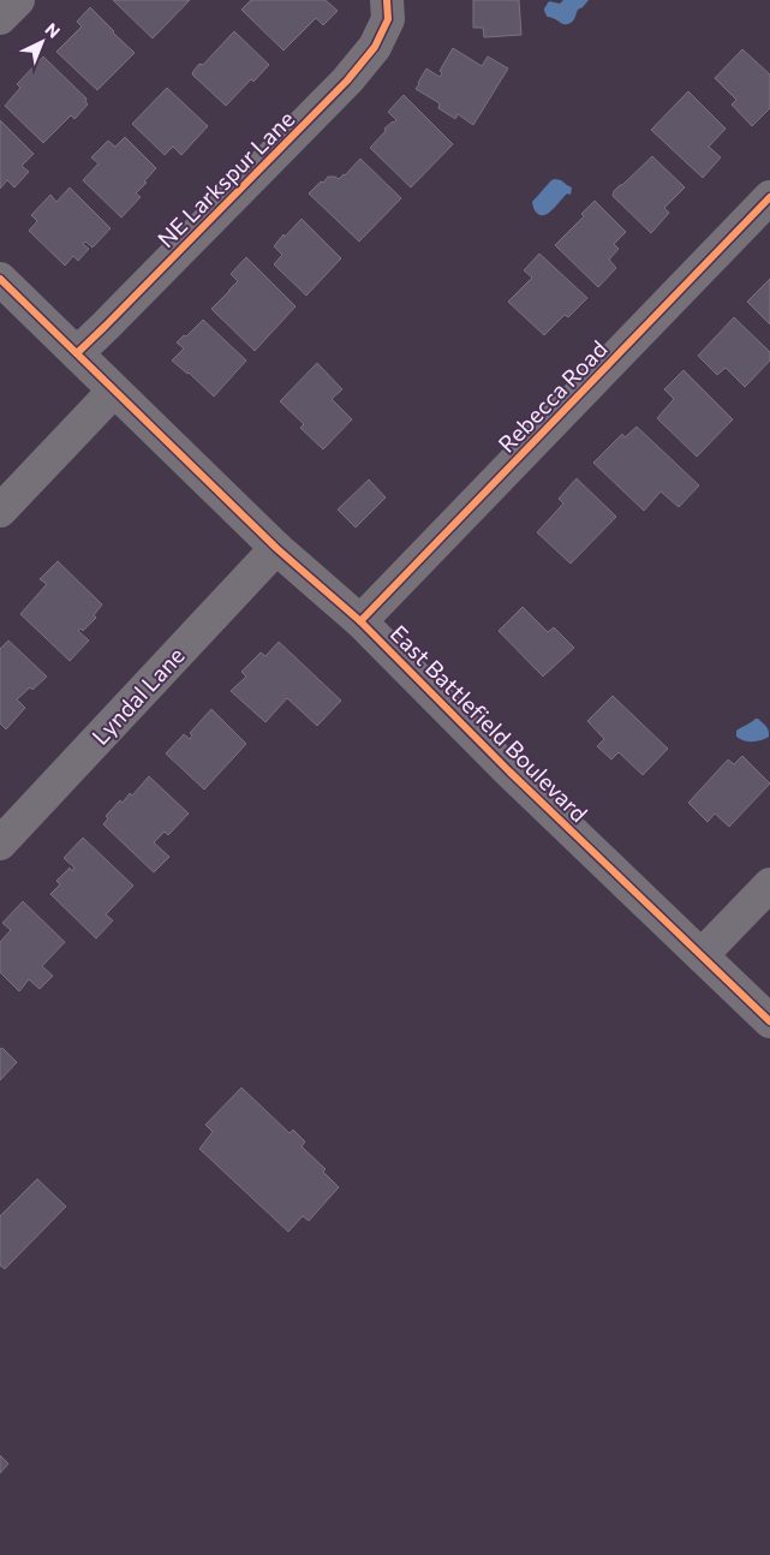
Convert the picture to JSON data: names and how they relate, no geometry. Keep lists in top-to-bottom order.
{
  "streets": {
    "street": [
      "NE Larkspur Lane",
      "Rebecca Road",
      "Lyndal Lane",
      "East Battlefield Boulevard"
    ]
  },
  "crossings": [
    ["NE Larkspur Lane", "East Battlefield Boulevard"],
    ["Rebecca Road", "East Battlefield Boulevard"],
    ["Lyndal Lane", "East Battlefield Boulevard"]
  ],
  "north": "top right"
}
